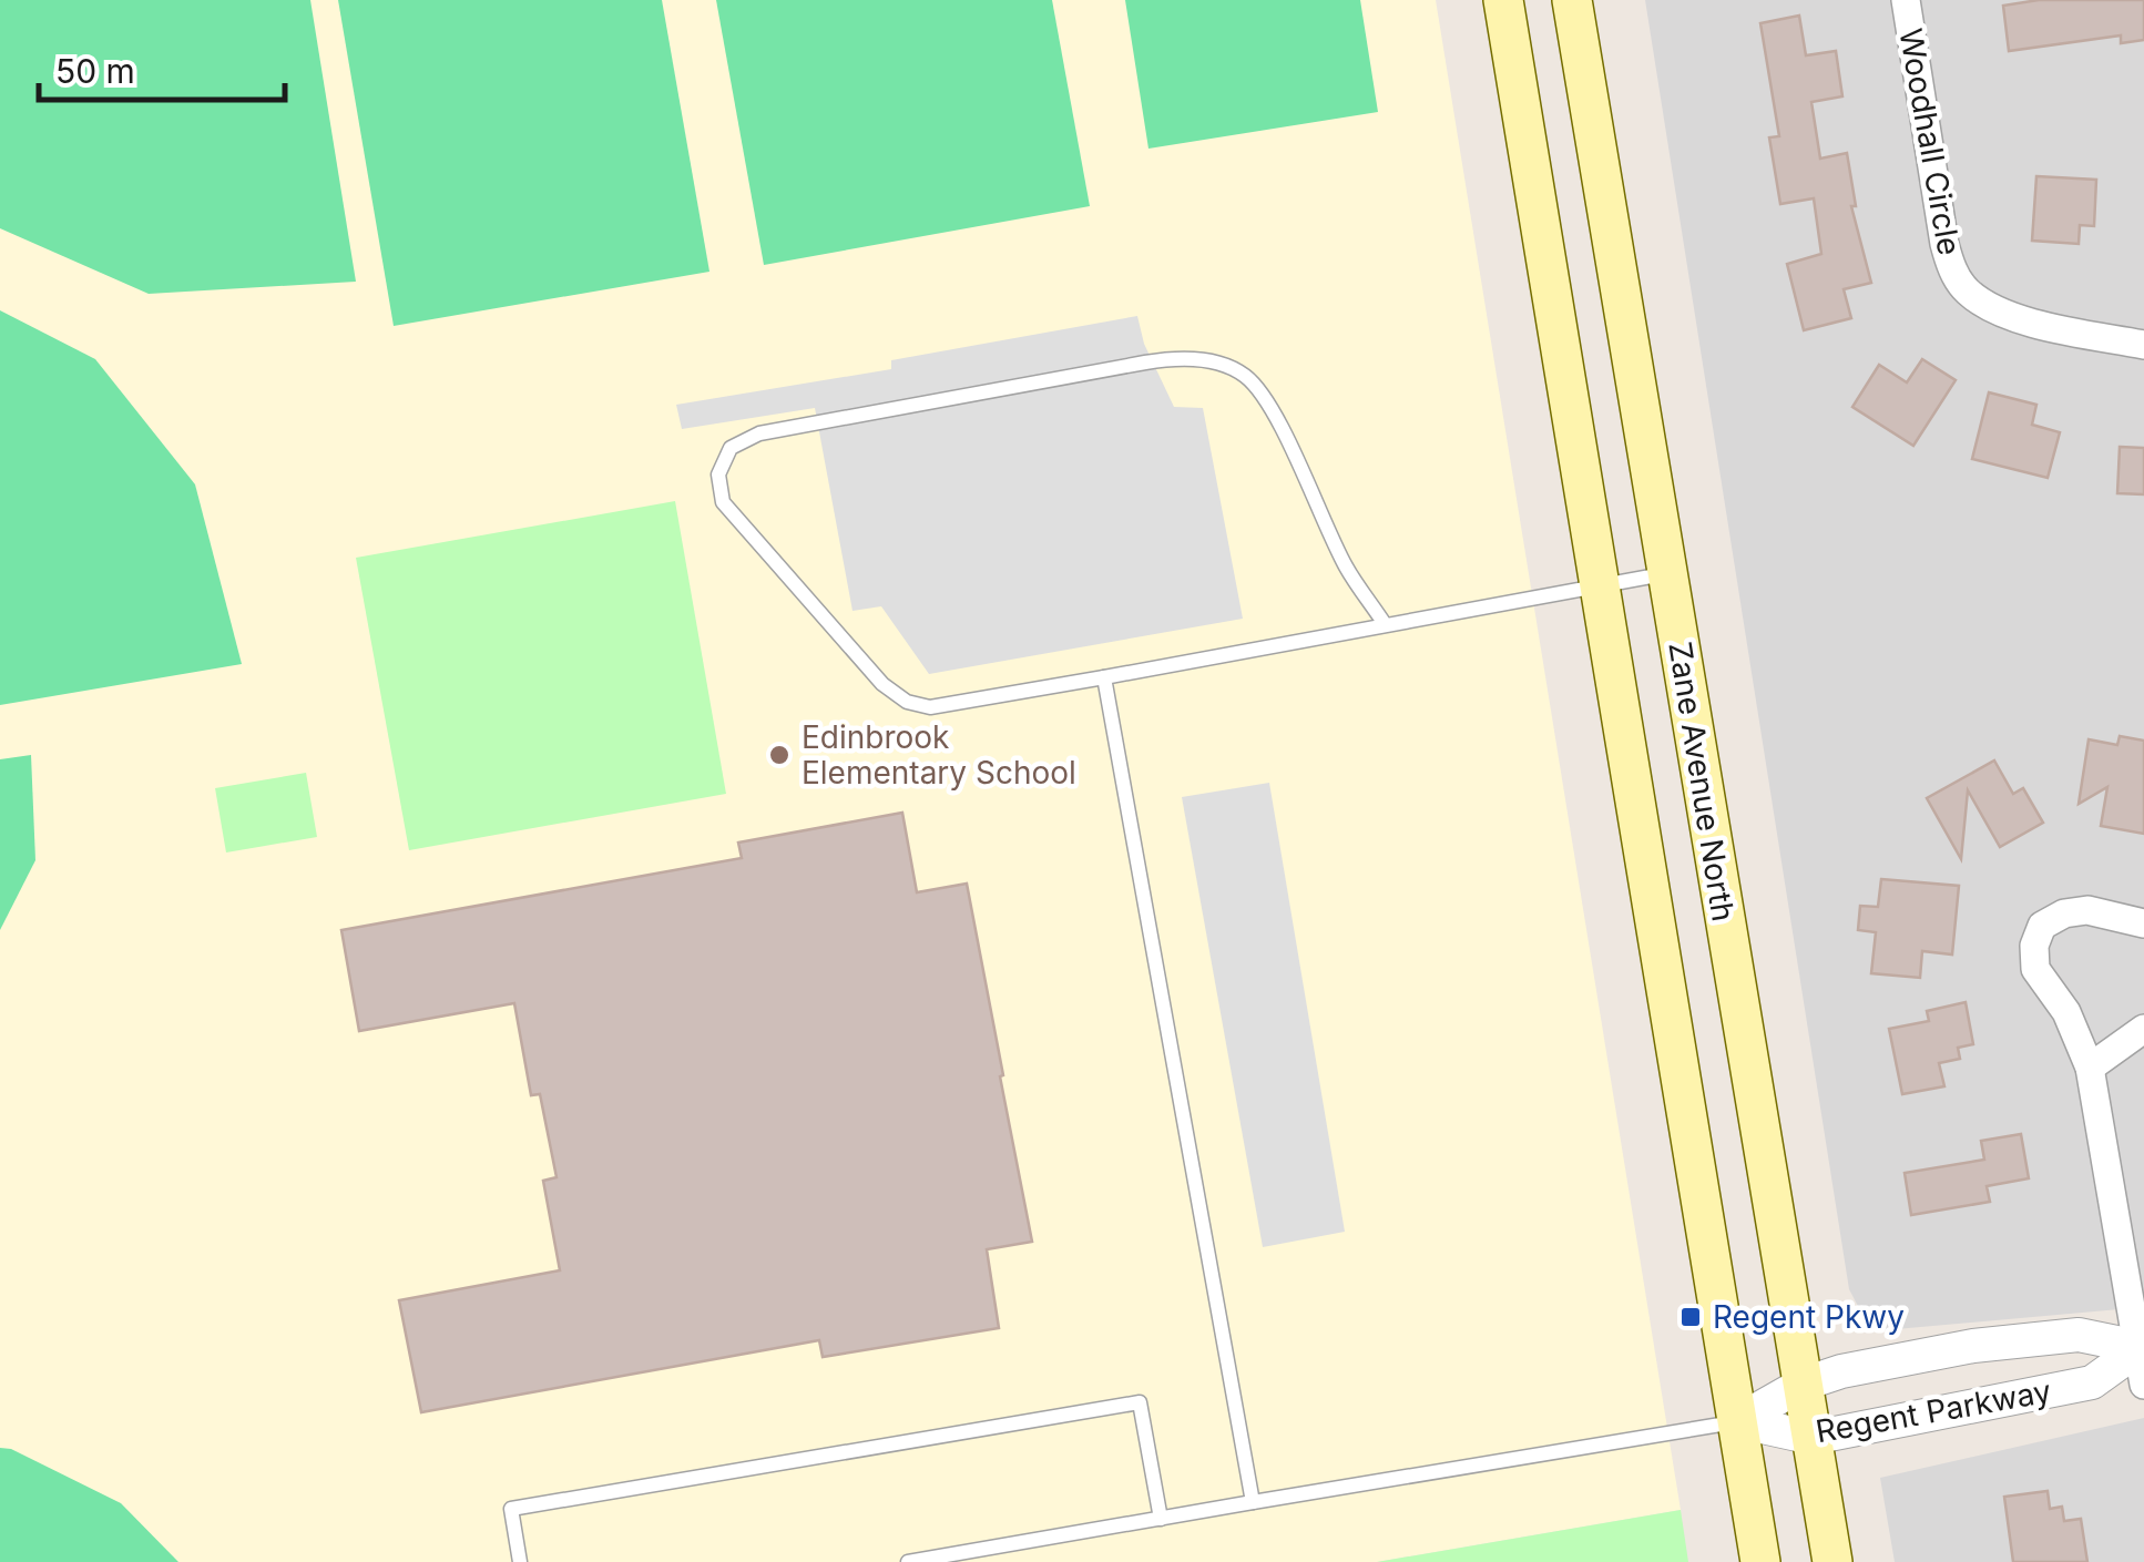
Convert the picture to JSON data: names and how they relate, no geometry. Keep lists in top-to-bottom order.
{
  "streets": {
    "main road": ["Zane Avenue North"],
    "street": ["Woodhall Circle", "Regent Parkway"]
  },
  "crossings": [
    ["Zane Avenue North", "Regent Parkway"]
  ],
  "places": {
    "other": ["Edinbrook Elementary School"],
    "transit": ["Regent Pkwy"]
  },
  "scale_bar": "50 m"
}
